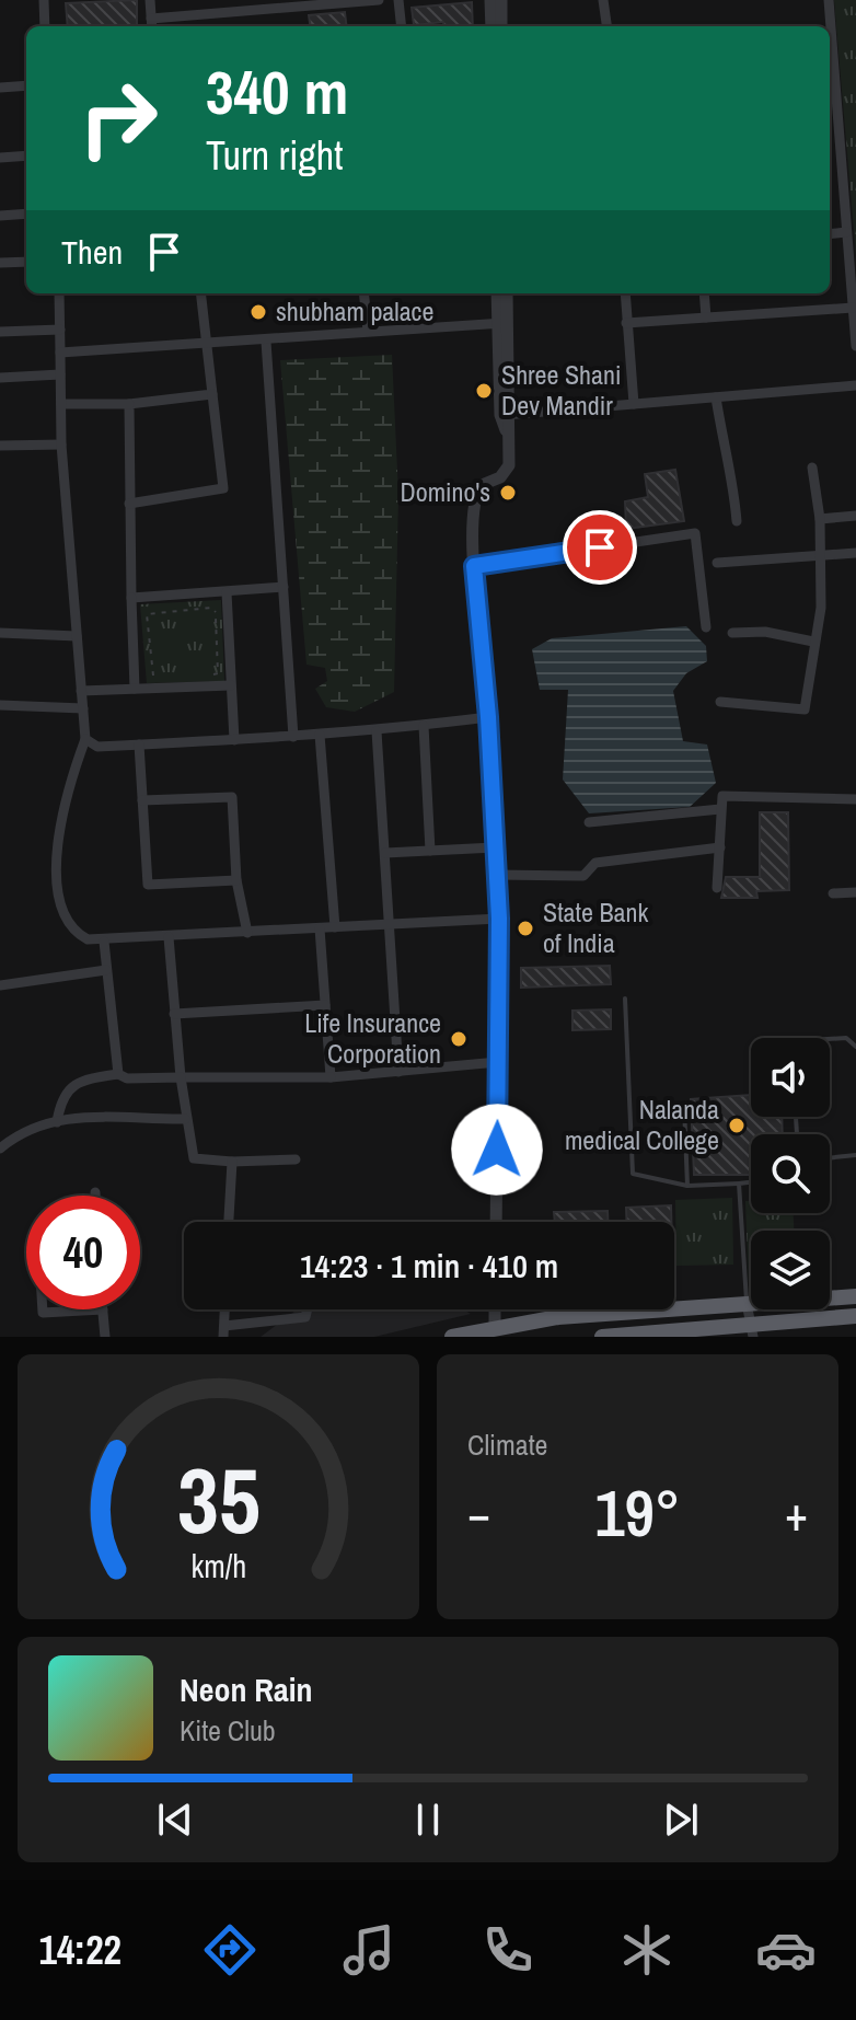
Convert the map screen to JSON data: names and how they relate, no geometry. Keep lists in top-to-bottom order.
{
  "places": [
    "shubham palace",
    "Shree Shani Dev Mandir",
    "Domino's",
    "State Bank of India",
    "Life Insurance Corporation",
    "Nalanda medical College"
  ],
  "page": {
    "turn": ["340 m", "Turn right"],
    "then": "Then",
    "limit": "40",
    "trip": "14:23 · 1 min · 410 m",
    "tile": "Climate",
    "heat": ["−", "19°", "+"],
    "song": ["Neon Rain", "Kite Club"],
    "tabs": "14:22",
    "gauge": ["35", "km/h"]
  }
}
